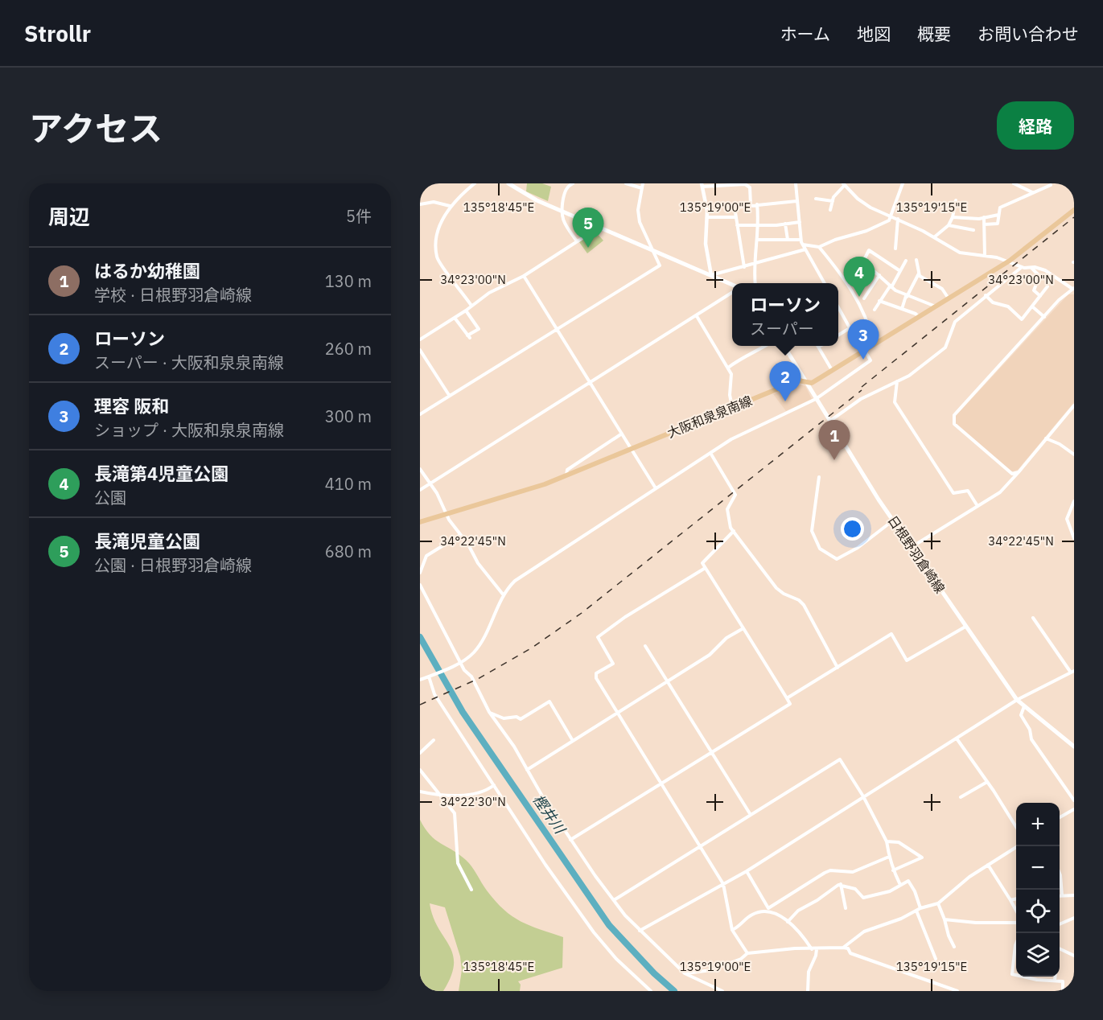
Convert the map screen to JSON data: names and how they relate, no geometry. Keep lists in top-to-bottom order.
{
  "streets": {
    "main road": ["大阪和泉泉南線", "日根野羽倉崎線"]
  },
  "crossings": [
    ["大阪和泉泉南線", "日根野羽倉崎線"]
  ],
  "water": ["樫井川"],
  "page": {
    "header": "Strollr",
    "nav": [
      "ホーム",
      "地図",
      "概要",
      "お問い合わせ"
    ],
    "title": "アクセス",
    "buttons": "経路",
    "heading": ["周辺", "5件"],
    "pins": [
      "5",
      "4",
      "3",
      "2",
      "1"
    ],
    "list": [
      {
        "mark": "1",
        "name": "はるか幼稚園",
        "note": "学校 · 日根野羽倉崎線",
        "value": "130 m"
      },
      {
        "mark": "2",
        "name": "ローソン",
        "note": "スーパー · 大阪和泉泉南線",
        "value": "260 m"
      },
      {
        "mark": "3",
        "name": "理容 阪和",
        "note": "ショップ · 大阪和泉泉南線",
        "value": "300 m"
      },
      {
        "mark": "4",
        "name": "長滝第4児童公園",
        "note": "公園",
        "value": "410 m"
      },
      {
        "mark": "5",
        "name": "長滝児童公園",
        "note": "公園 · 日根野羽倉崎線",
        "value": "680 m"
      }
    ],
    "popup": ["ローソン", "スーパー"],
    "map_buttons": ["+", "−"]
  },
  "coordinates": [
    "135°18'45\"E",
    "135°19'00\"E",
    "135°19'15\"E",
    "34°23'00\"N",
    "34°22'45\"N",
    "34°22'30\"N"
  ]
}
